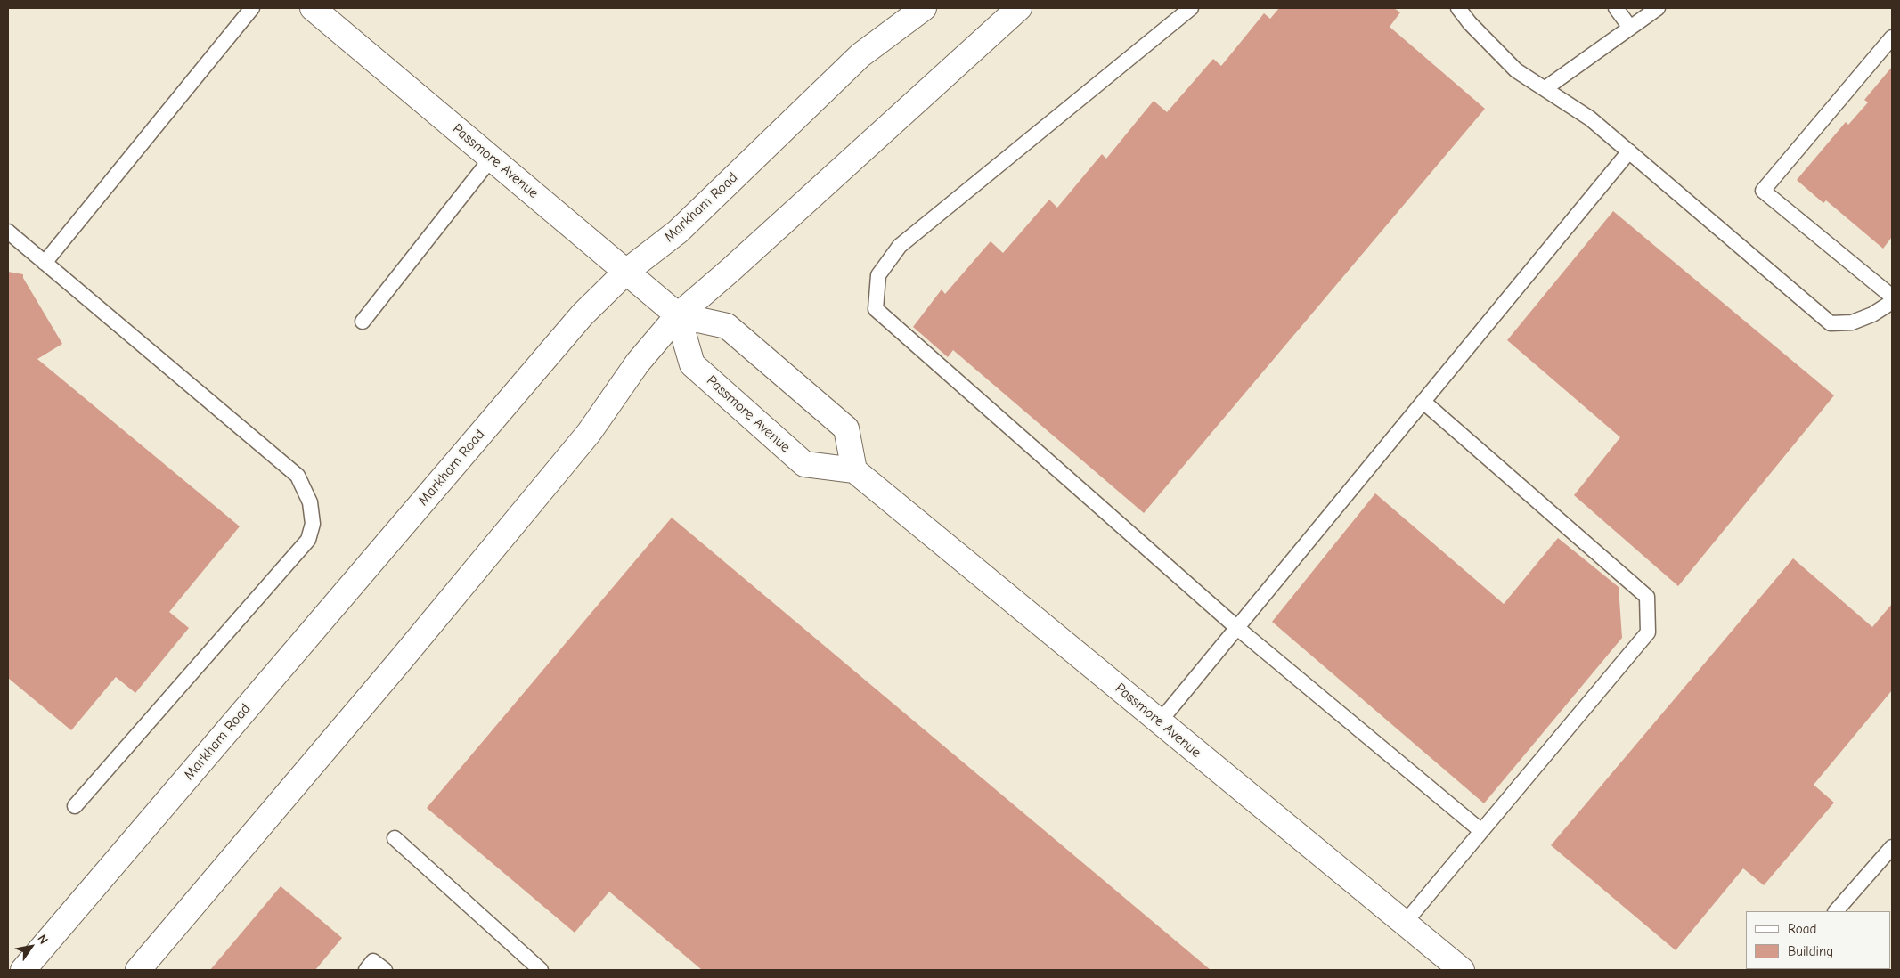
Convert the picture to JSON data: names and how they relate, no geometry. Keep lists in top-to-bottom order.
{
  "streets": {
    "main road": ["Passmore Avenue", "Markham Road"]
  },
  "crossings": [
    ["Passmore Avenue", "Markham Road"]
  ],
  "legend": ["Road", "Building"],
  "north": "top right"
}
